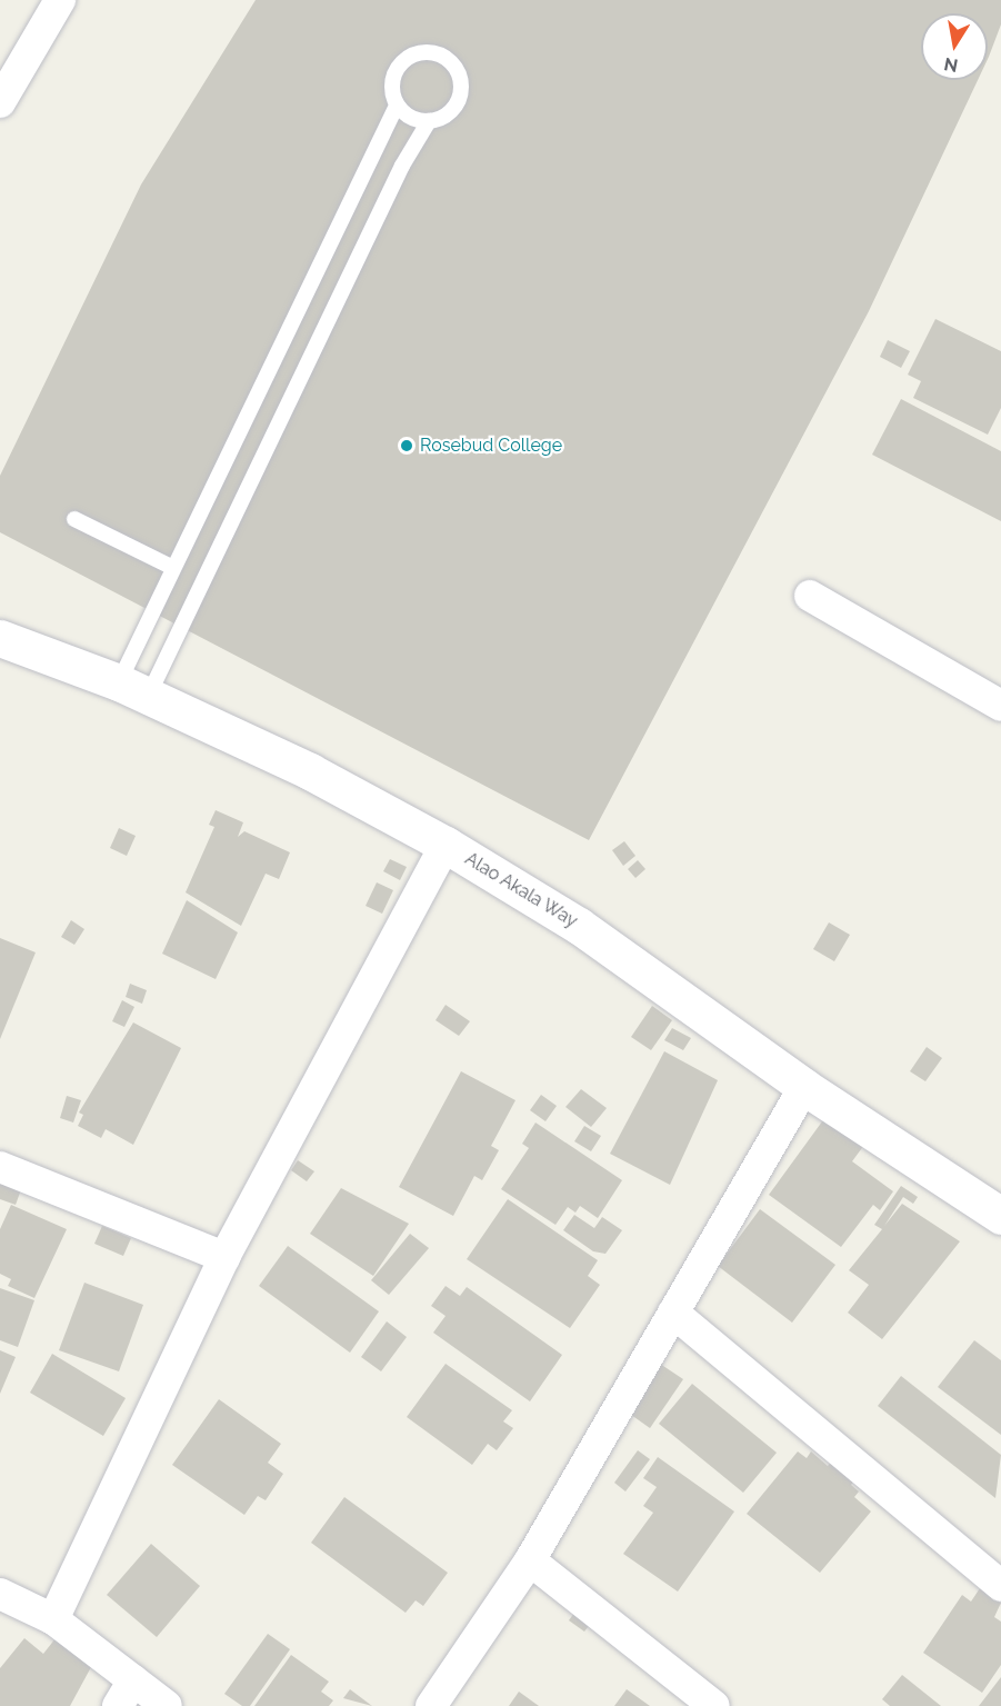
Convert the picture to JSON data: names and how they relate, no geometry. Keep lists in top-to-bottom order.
{
  "streets": {
    "street": ["Alao Akala Way"]
  },
  "places": ["Rosebud College"],
  "north": "bottom"
}
